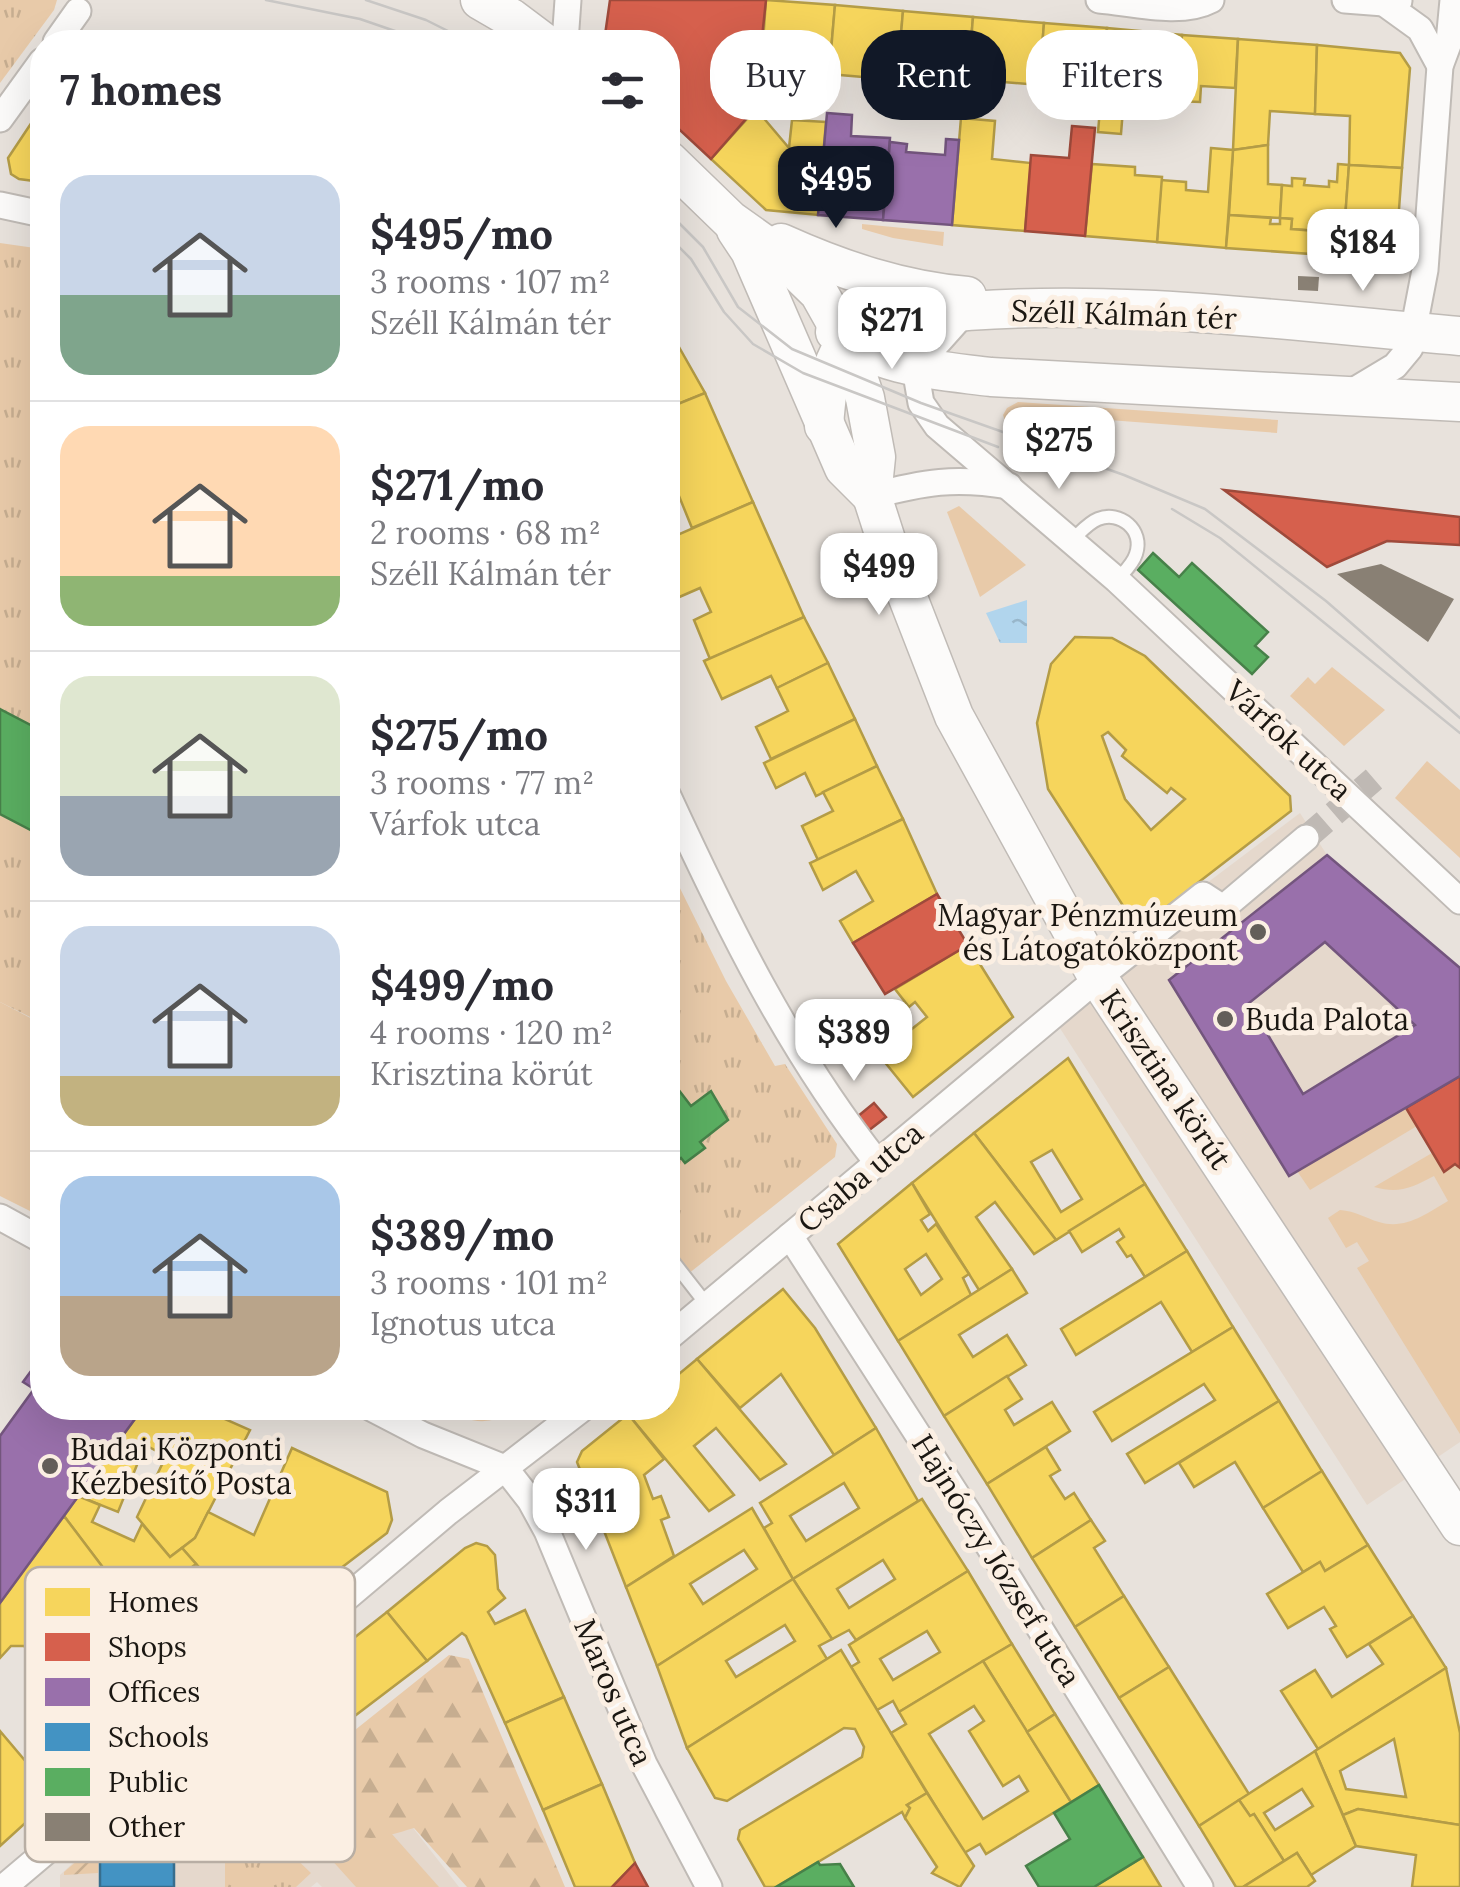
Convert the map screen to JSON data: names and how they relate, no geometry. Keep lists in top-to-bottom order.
{
  "streets": {
    "main road": ["Széll Kálmán tér", "Krisztina körút"],
    "street": [
      "Várfok utca",
      "Csaba utca",
      "Hajnóczy József utca",
      "Maros utca"
    ]
  },
  "crossings": [
    ["Széll Kálmán tér", "Várfok utca"],
    ["Krisztina körút", "Csaba utca"],
    ["Csaba utca", "Hajnóczy József utca"]
  ],
  "places": ["Magyar Pénzmúzeum és Látogatóközpont", "Buda Palota", "Budai Központi Kézbesítő Posta"],
  "legend": [
    "Homes",
    "Shops",
    "Offices",
    "Schools",
    "Public",
    "Other"
  ],
  "page": {
    "chip": ["Buy", "Rent", "Filters"],
    "heading": "7 homes",
    "price": [
      "$495",
      "$184",
      "$271",
      "$275",
      "$499",
      "$389",
      "$311"
    ],
    "list": [
      {
        "name": "$495/mo",
        "note": "3 rooms · 107 m² · Széll Kálmán tér"
      },
      {
        "name": "$271/mo",
        "note": "2 rooms · 68 m² · Széll Kálmán tér"
      },
      {
        "name": "$275/mo",
        "note": "3 rooms · 77 m² · Várfok utca"
      },
      {
        "name": "$499/mo",
        "note": "4 rooms · 120 m² · Krisztina körút"
      },
      {
        "name": "$389/mo",
        "note": "3 rooms · 101 m² · Ignotus utca"
      }
    ]
  }
}
